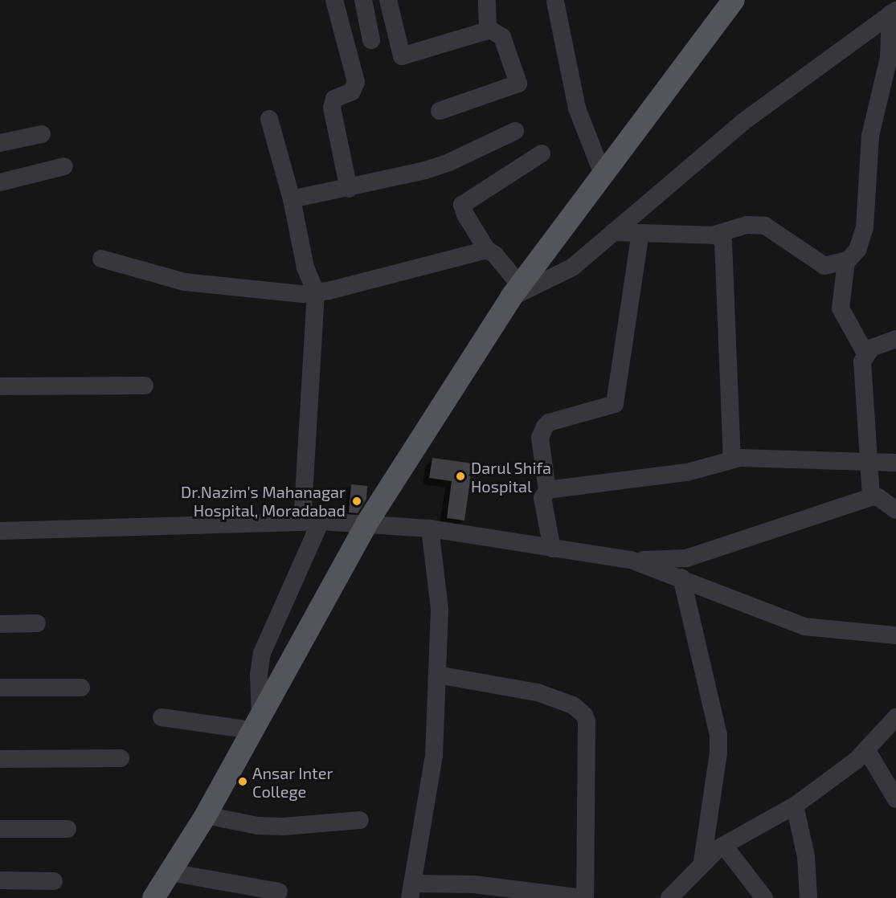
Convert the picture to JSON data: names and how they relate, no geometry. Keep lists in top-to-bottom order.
{
  "places": ["Darul Shifa Hospital", "Dr.Nazim's Mahanagar Hospital, Moradabad", "Ansar Inter College"]
}
